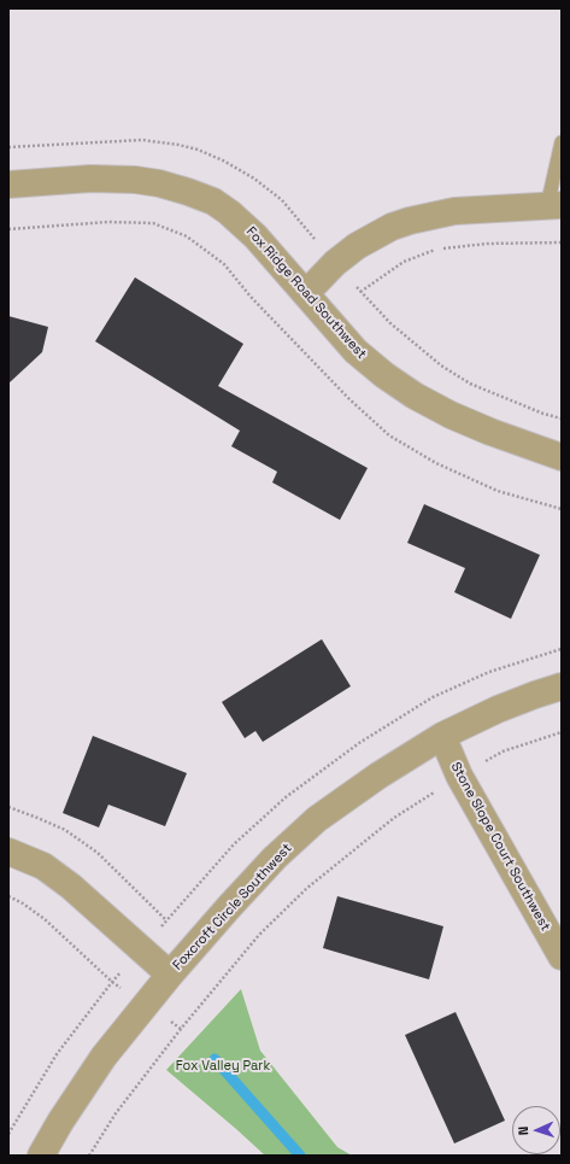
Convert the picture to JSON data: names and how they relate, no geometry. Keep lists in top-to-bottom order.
{
  "streets": {
    "street": ["Fox Ridge Road Southwest", "Stone Slope Court Southwest", "Foxcroft Circle Southwest"]
  },
  "crossings": [
    ["Stone Slope Court Southwest", "Foxcroft Circle Southwest"]
  ],
  "parks": ["Fox Valley Park"],
  "north": "left"
}
